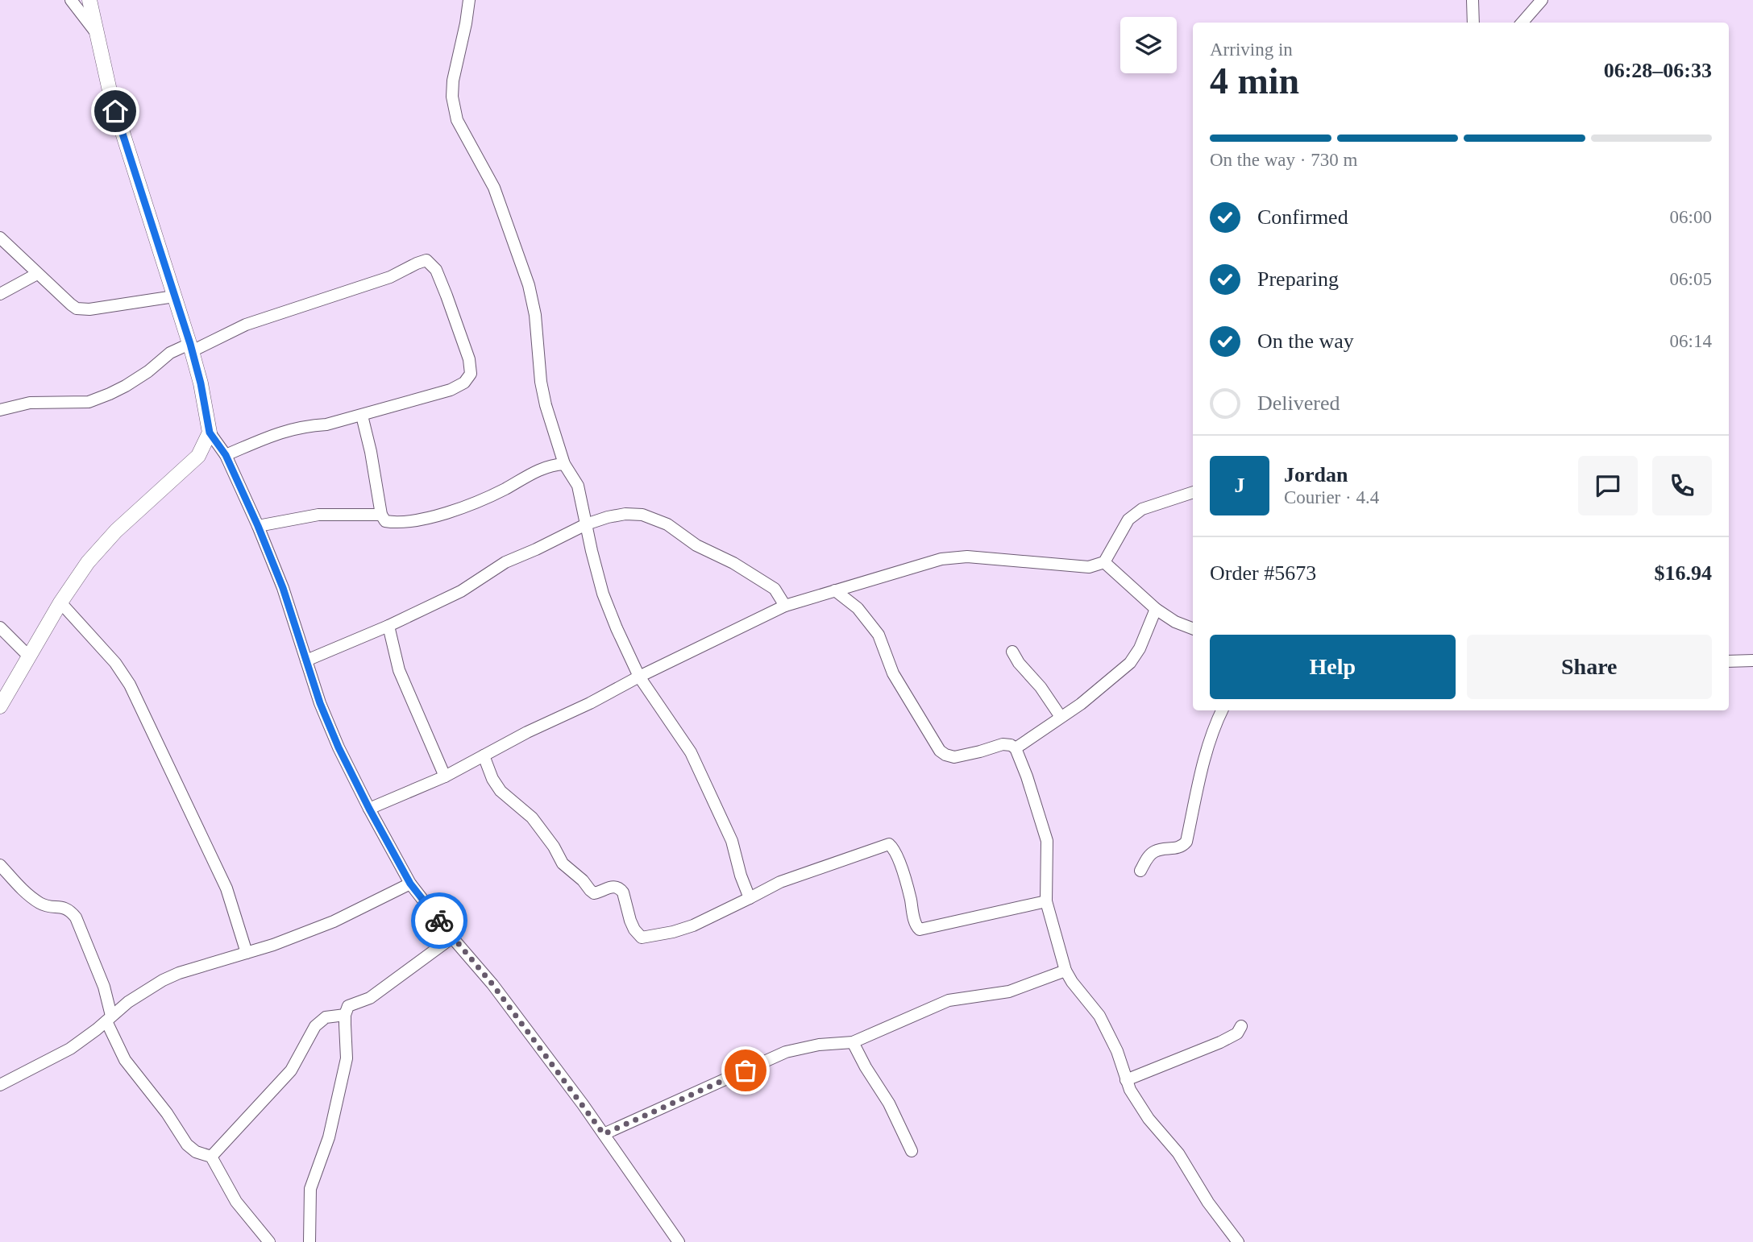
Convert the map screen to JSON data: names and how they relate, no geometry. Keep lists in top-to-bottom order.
{
  "page": {
    "heading": ["4 min", "Arriving in", "06:28–06:33"],
    "panel": [
      "Jordan",
      "Courier · 4.4",
      "Order #5673",
      "$16.94"
    ],
    "bar": "On the way · 730 m",
    "list": [
      ["Confirmed", "06:00"],
      ["Preparing", "06:05"],
      ["On the way", "06:14"],
      "Delivered"
    ],
    "round": "J",
    "buttons": ["Help", "Share"]
  }
}
